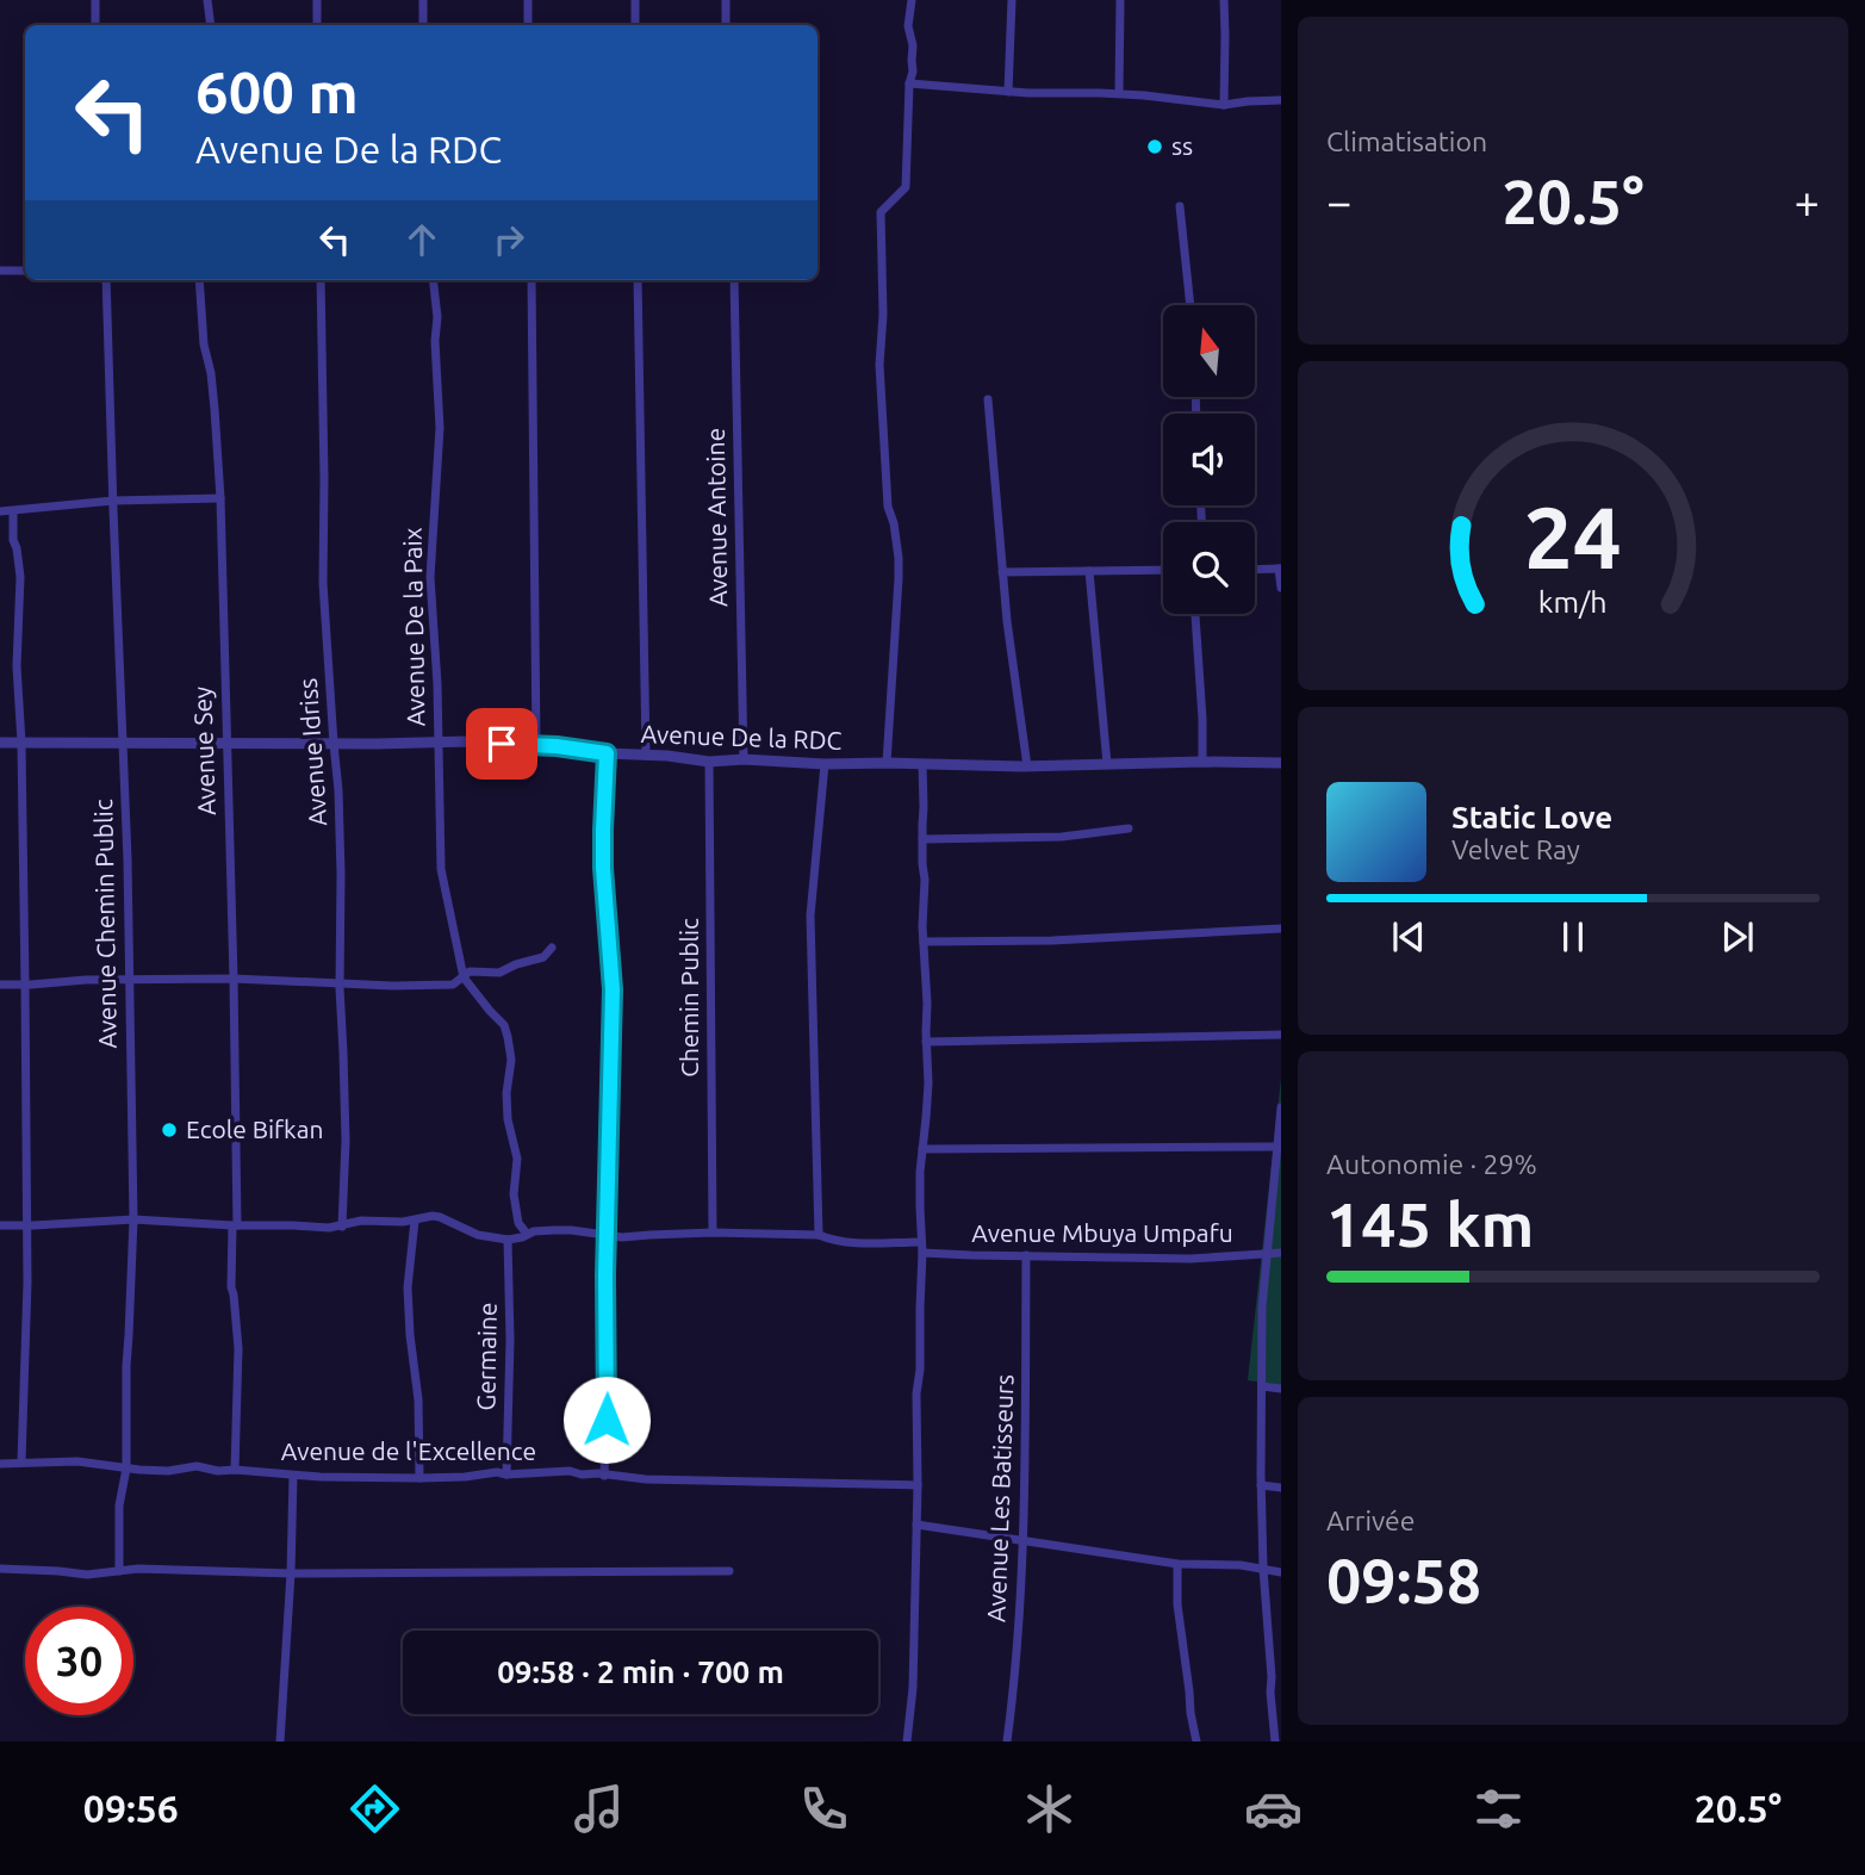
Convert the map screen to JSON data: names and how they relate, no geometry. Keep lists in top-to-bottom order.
{
  "streets": {
    "street": [
      "Avenue Antoine",
      "Avenue De la Paix",
      "Avenue De la RDC",
      "Avenue Sey",
      "Avenue Idriss",
      "Avenue Chemin Public",
      "Chemin Public",
      "Avenue Mbuya Umpafu",
      "Germaine",
      "Avenue de l'Excellence",
      "Avenue Les Batisseurs"
    ]
  },
  "crossings": [
    ["Avenue Antoine", "Avenue De la RDC"],
    ["Avenue De la Paix", "Avenue De la RDC"],
    ["Avenue De la RDC", "Avenue Sey"],
    ["Avenue De la RDC", "Avenue Idriss"],
    ["Avenue De la RDC", "Avenue Chemin Public"],
    ["Avenue De la RDC", "Chemin Public"],
    ["Avenue Sey", "Avenue de l'Excellence"],
    ["Avenue Chemin Public", "Avenue de l'Excellence"],
    ["Avenue Mbuya Umpafu", "Avenue Les Batisseurs"],
    ["Germaine", "Avenue de l'Excellence"]
  ],
  "places": ["ss", "Ecole Bifkan"],
  "north": "top",
  "page": {
    "tile": [
      "Climatisation",
      ["Autonomie · 29%", "145 km"],
      ["Arrivée", "09:58"]
    ],
    "turn": ["600 m", "Avenue De la RDC"],
    "heat": ["−", "20.5°", "+"],
    "song": ["Static Love", "Velvet Ray"],
    "limit": "30",
    "trip": "09:58 · 2 min · 700 m",
    "tabs": ["09:56", "20.5°"],
    "gauge": ["24", "km/h"]
  }
}
